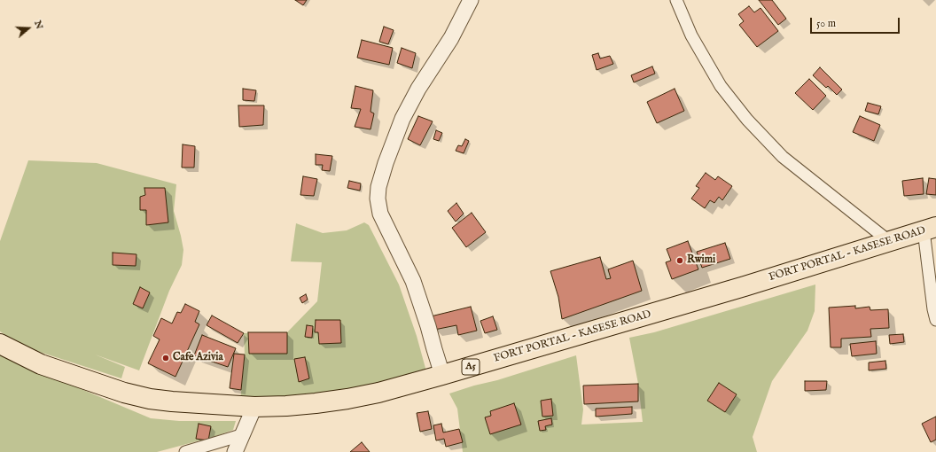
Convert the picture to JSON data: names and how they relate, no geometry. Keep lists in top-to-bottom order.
{
  "streets": {
    "highway": ["FORT PORTAL - KASESE ROAD", "A5"]
  },
  "places": ["Rwimi", "Cafe Azivia"],
  "scale_bar": "50 m",
  "north": "right"
}
